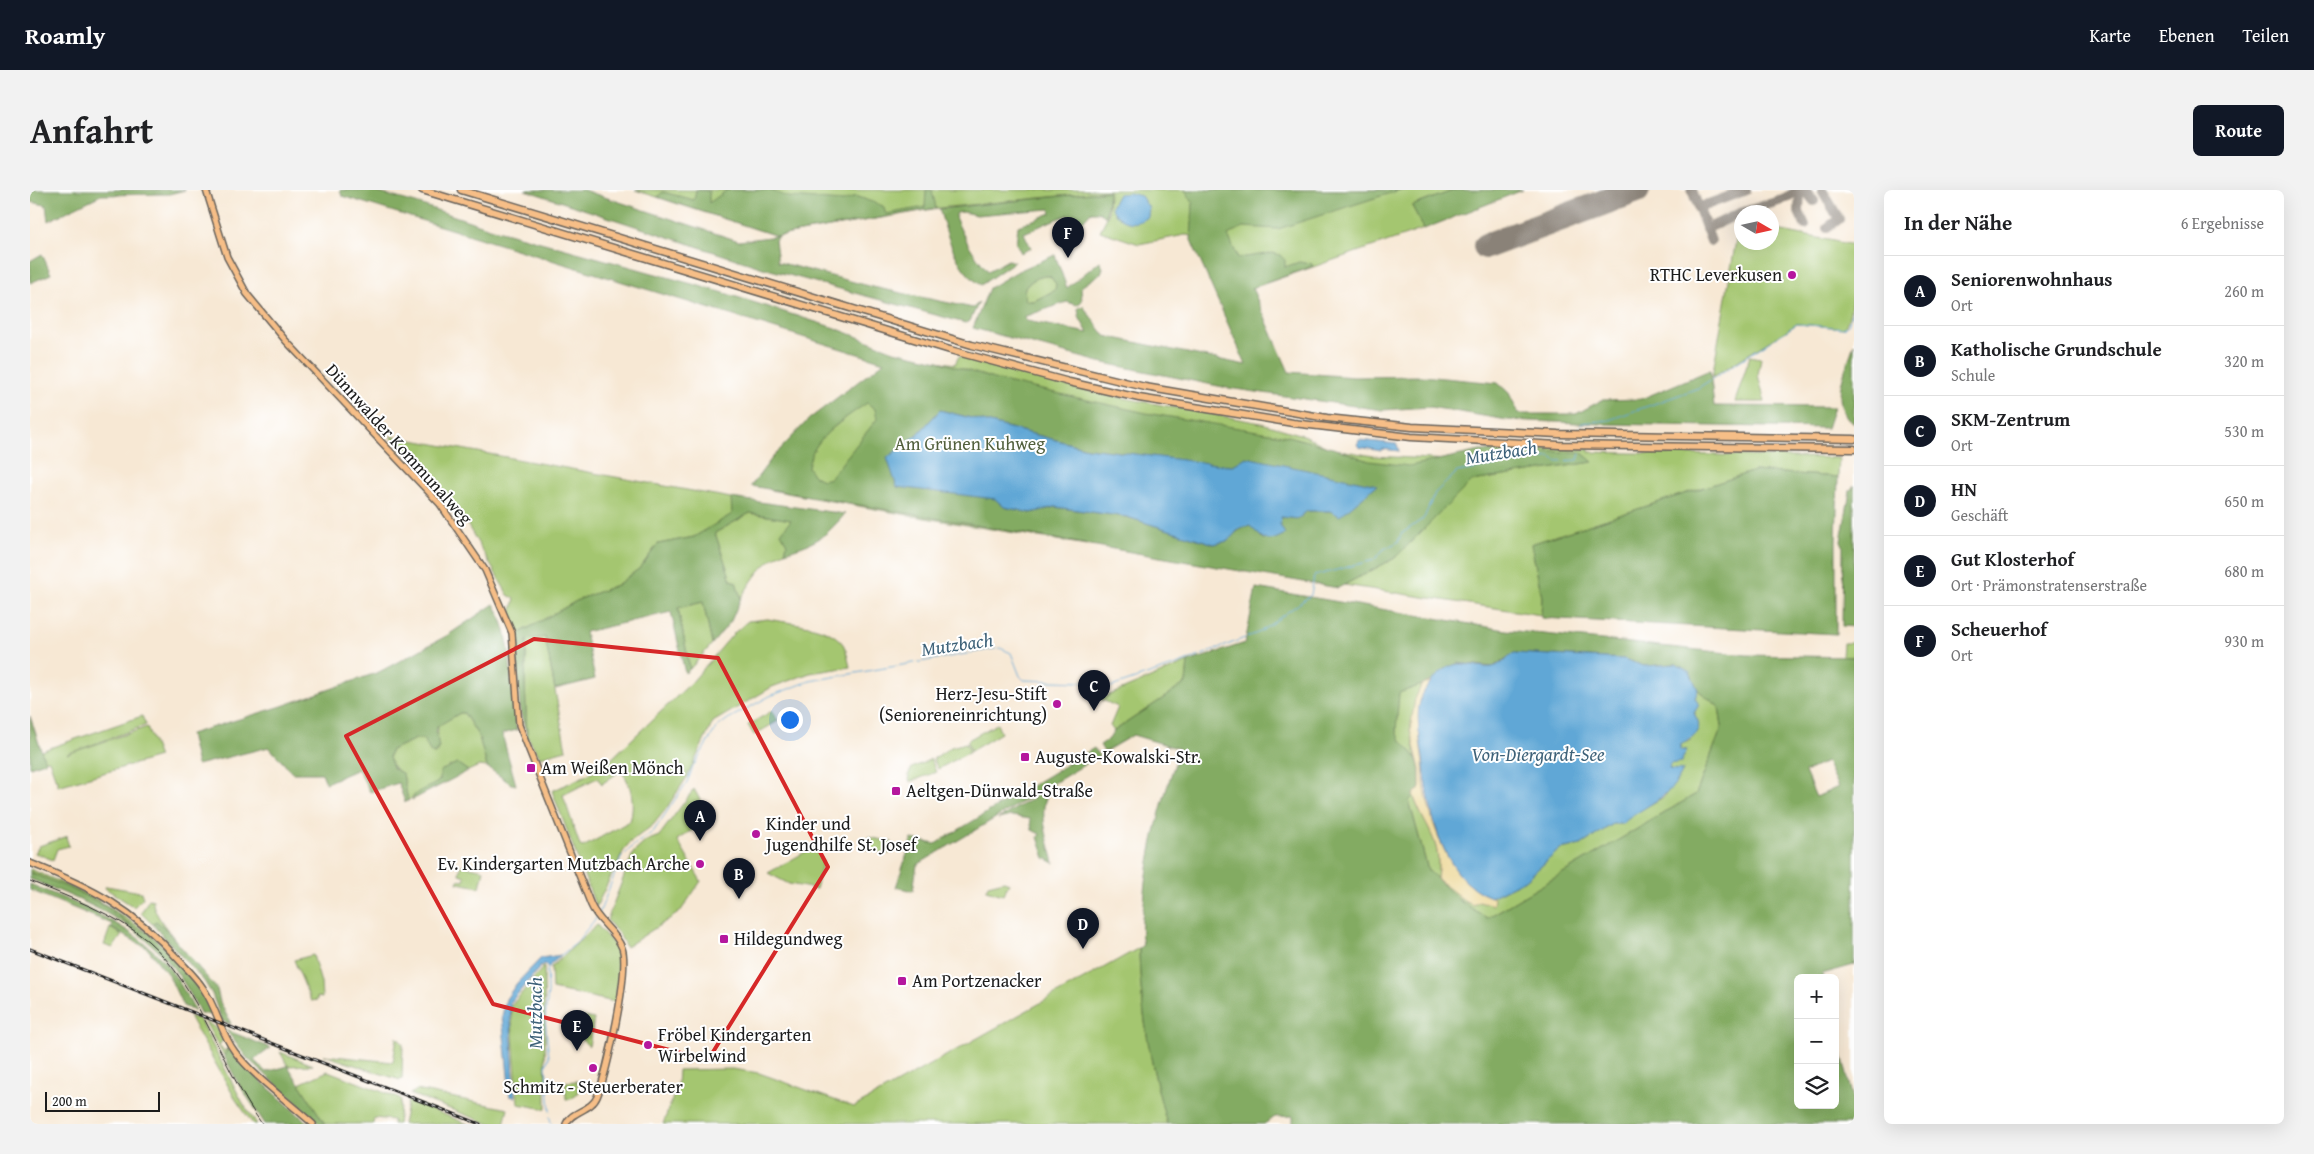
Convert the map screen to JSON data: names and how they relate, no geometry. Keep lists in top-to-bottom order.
{
  "streets": {
    "main road": ["Dünnwalder Kommunalweg"]
  },
  "water": ["Mutzbach", "Von-Diergardt-See"],
  "parks": ["Am Grünen Kuhweg"],
  "places": {
    "other": [
      "RTHC Leverkusen",
      "Herz-Jesu-Stift (Senioreneinrichtung)",
      "Kinder und Jugendhilfe St. Josef",
      "Ev. Kindergarten Mutzbach Arche",
      "Fröbel Kindergarten Wirbelwind",
      "Schmitz - Steuerberater"
    ],
    "transit": [
      "Auguste-Kowalski-Str.",
      "Am Weißen Mönch",
      "Aeltgen-Dünwald-Straße",
      "Hildegundweg",
      "Am Portzenacker"
    ]
  },
  "scale_bar": "200 m",
  "north": "right",
  "page": {
    "header": "Roamly",
    "nav": ["Karte", "Ebenen", "Teilen"],
    "title": "Anfahrt",
    "buttons": "Route",
    "heading": ["In der Nähe", "6 Ergebnisse"],
    "pins": [
      "F",
      "C",
      "A",
      "B",
      "D",
      "E"
    ],
    "list": [
      {
        "mark": "A",
        "name": "Seniorenwohnhaus",
        "note": "Ort",
        "value": "260 m"
      },
      {
        "mark": "B",
        "name": "Katholische Grundschule",
        "note": "Schule",
        "value": "320 m"
      },
      {
        "mark": "C",
        "name": "SKM-Zentrum",
        "note": "Ort",
        "value": "530 m"
      },
      {
        "mark": "D",
        "name": "HN",
        "note": "Geschäft",
        "value": "650 m"
      },
      {
        "mark": "E",
        "name": "Gut Klosterhof",
        "note": "Ort · Prämonstratenserstraße",
        "value": "680 m"
      },
      {
        "mark": "F",
        "name": "Scheuerhof",
        "note": "Ort",
        "value": "930 m"
      }
    ],
    "map_buttons": ["+", "−"],
    "scale": "200 m"
  }
}
